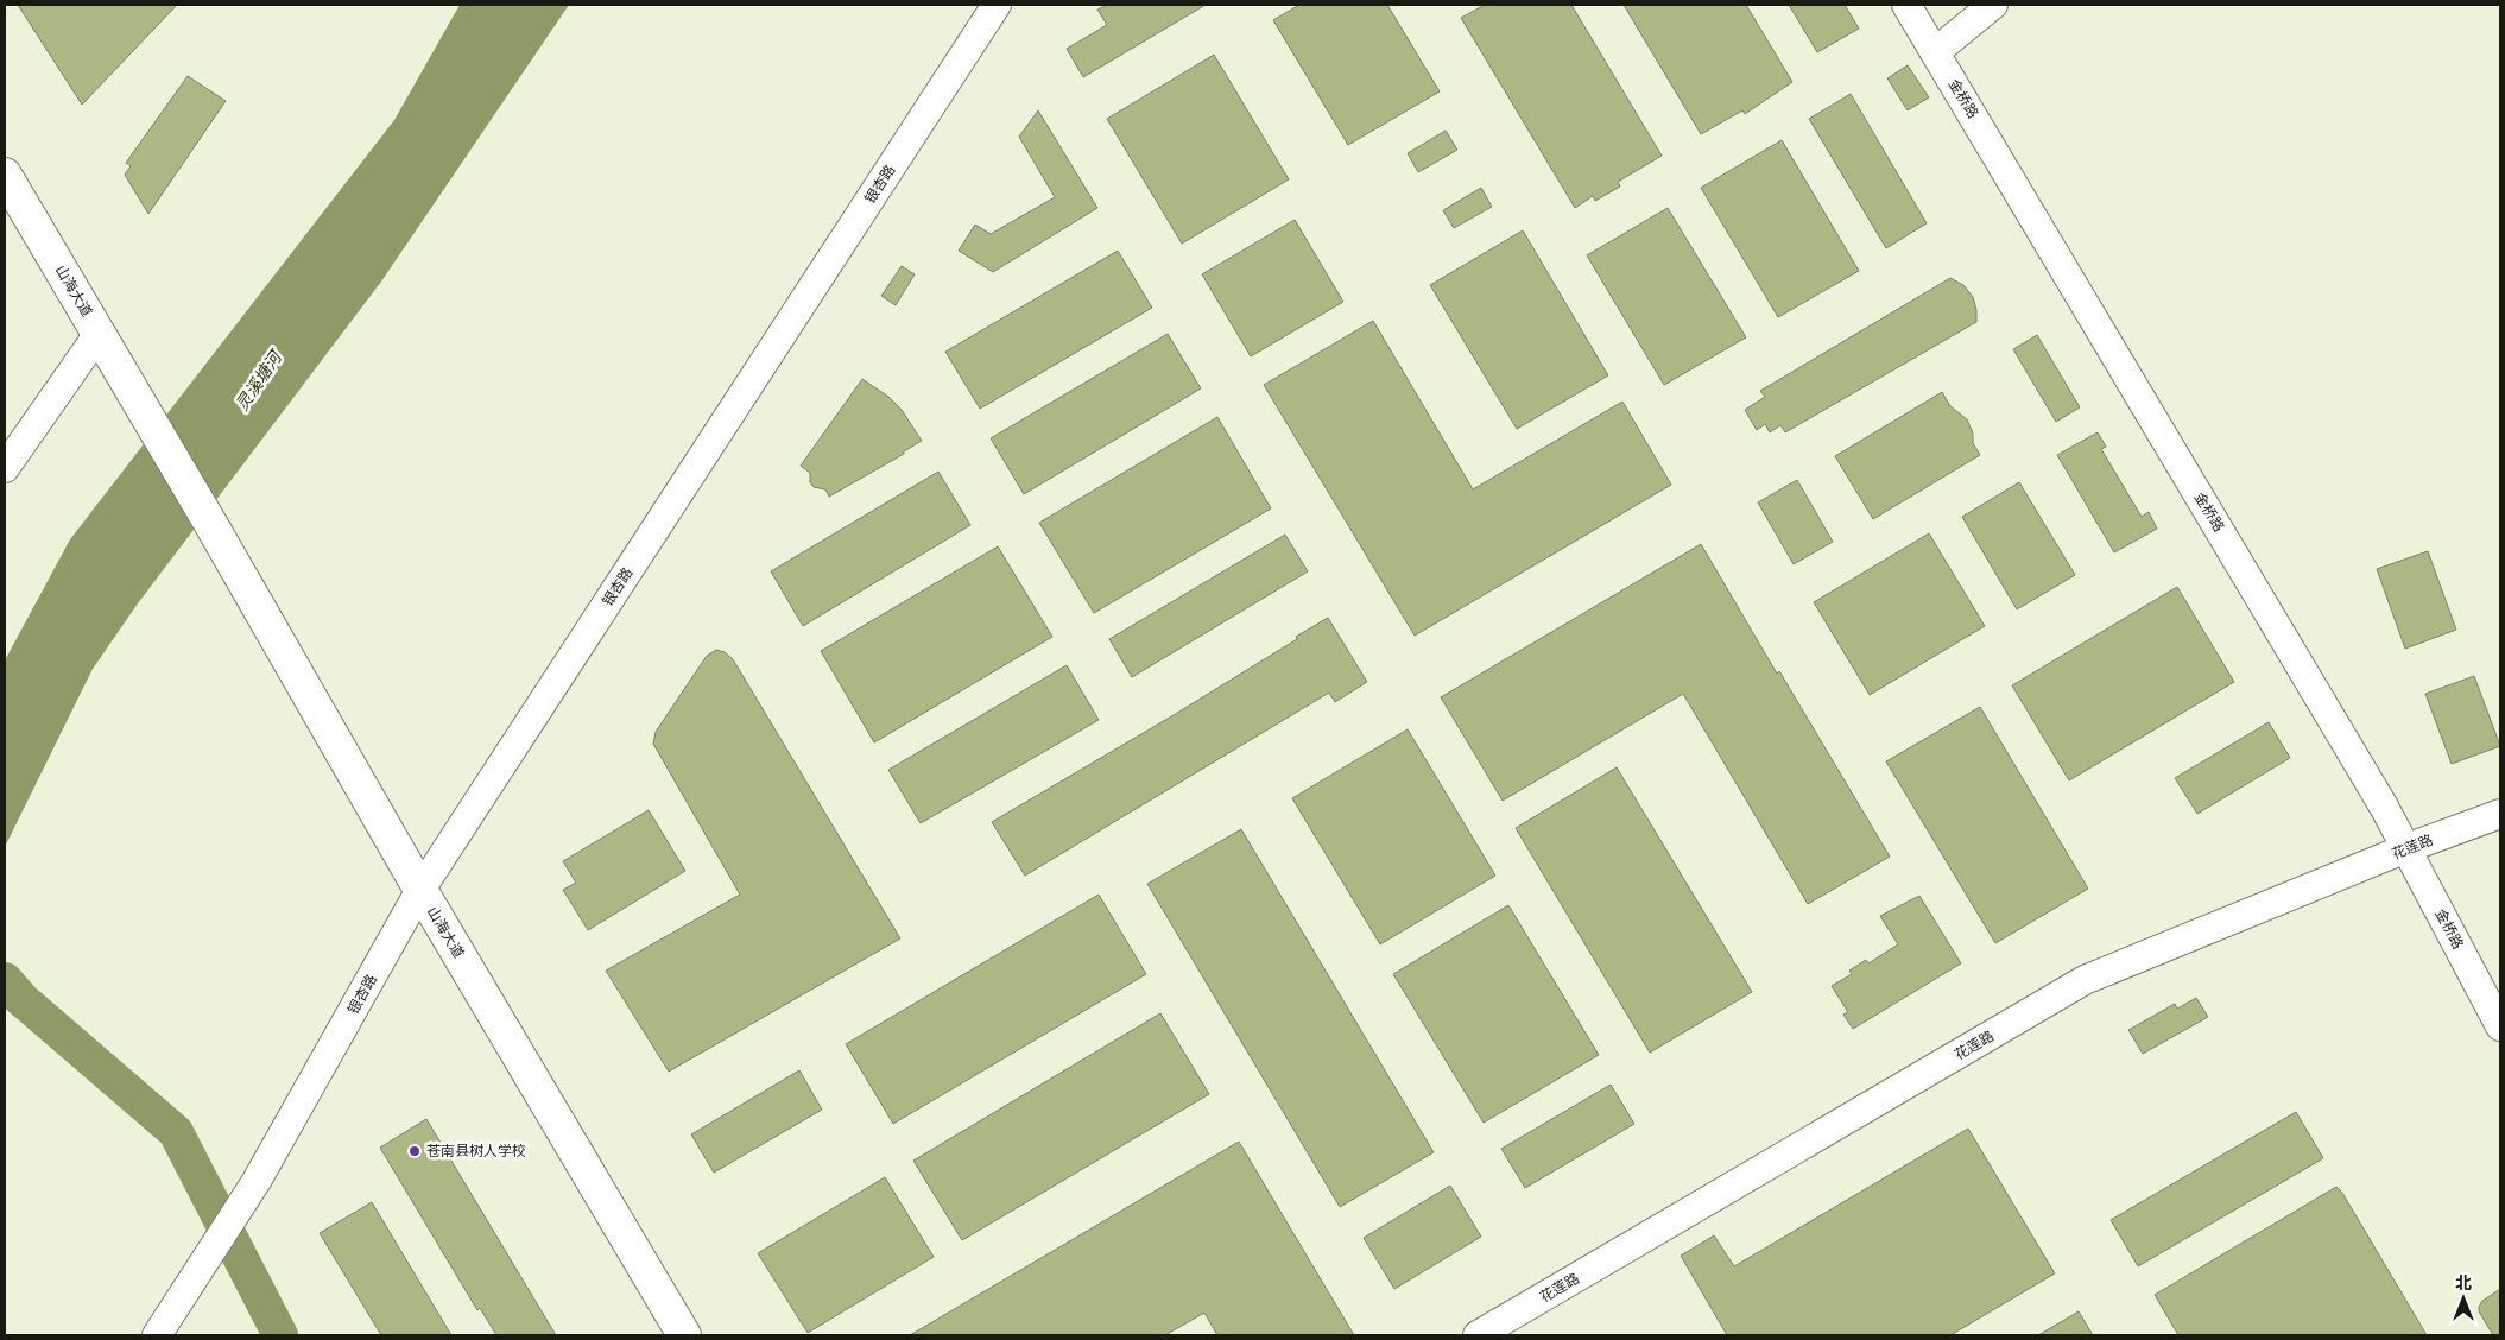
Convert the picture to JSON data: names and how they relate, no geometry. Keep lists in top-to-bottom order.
{
  "streets": {
    "main road": ["山海大道"],
    "street": ["金桥路", "银杏路", "花莲路"]
  },
  "crossings": [
    ["金桥路", "花莲路"],
    ["银杏路", "山海大道"]
  ],
  "water": ["灵溪塘河"],
  "places": ["苍南县树人学校"],
  "north": "top"
}
